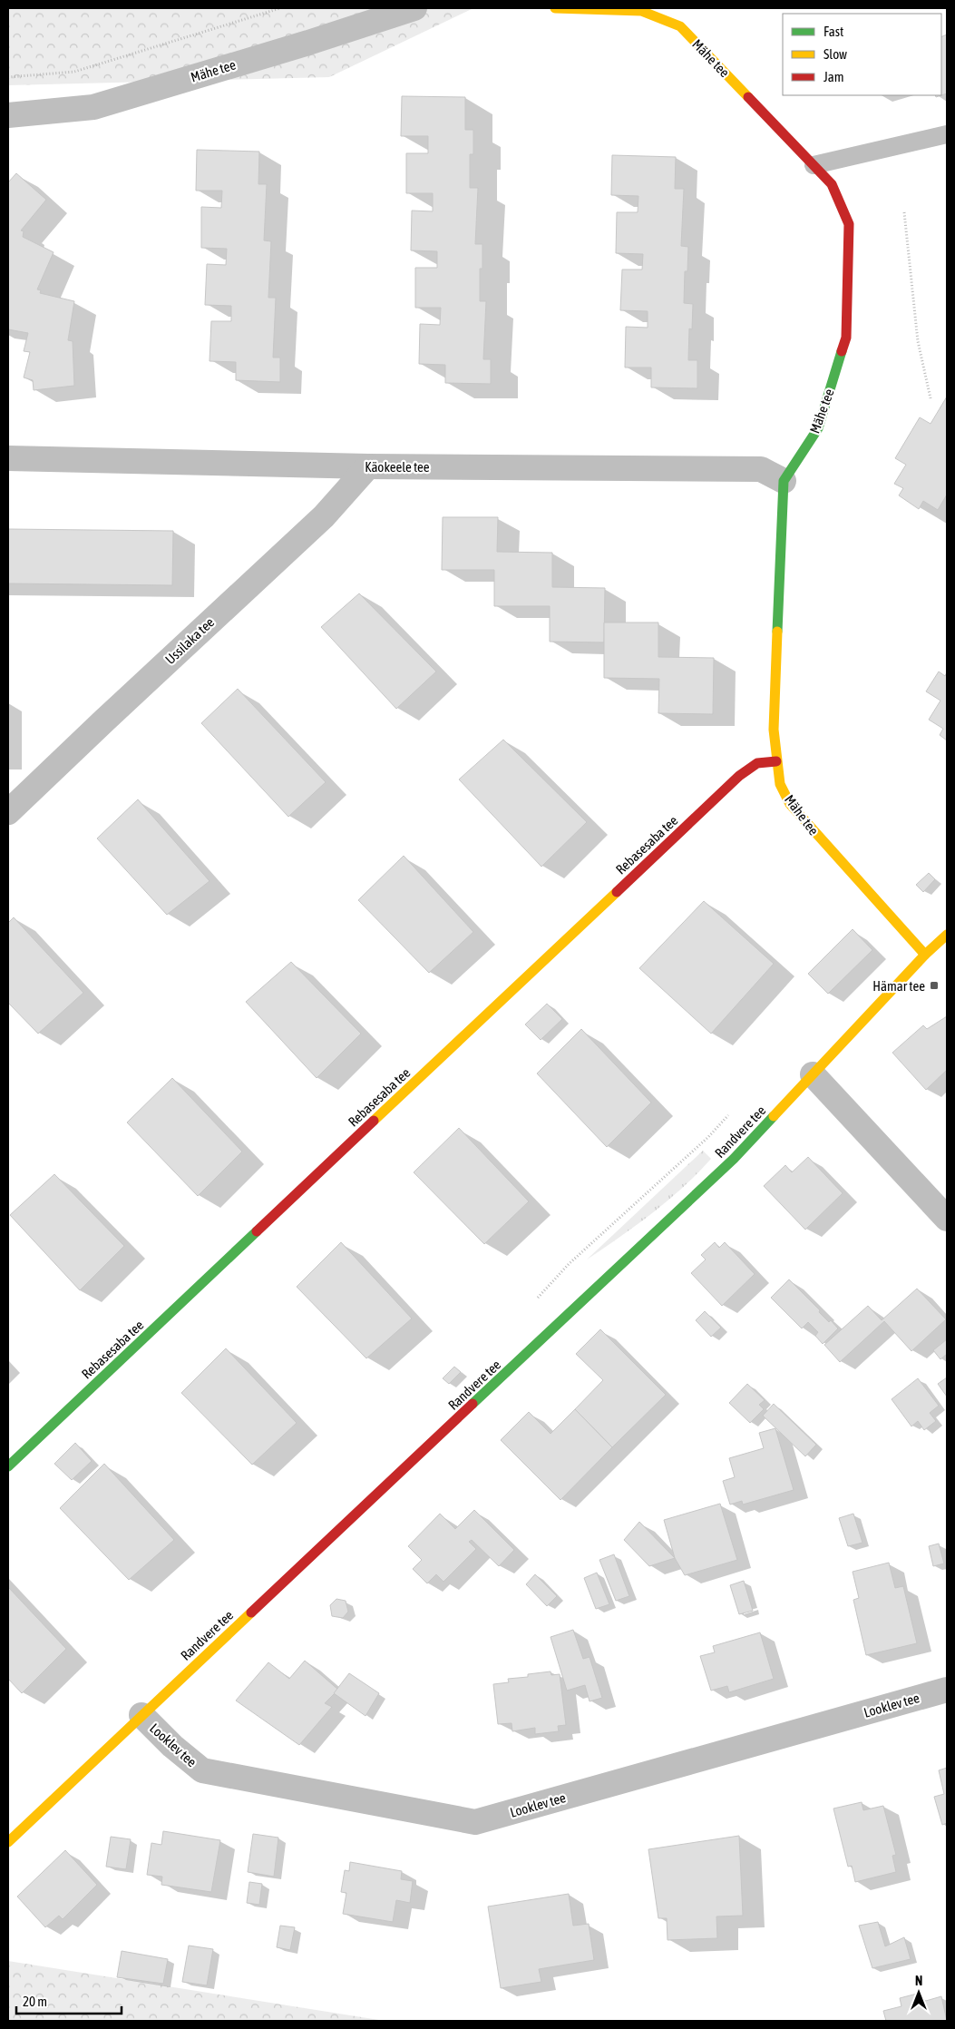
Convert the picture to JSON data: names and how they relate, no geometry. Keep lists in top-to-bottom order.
{
  "streets": {
    "street": [
      "Mähe tee",
      "Käokeele tee",
      "Ussilaka tee",
      "Rebasesaba tee",
      "Randvere tee",
      "Looklev tee"
    ]
  },
  "crossings": [
    ["Mähe tee", "Käokeele tee"],
    ["Mähe tee", "Rebasesaba tee"],
    ["Mähe tee", "Randvere tee"],
    ["Käokeele tee", "Ussilaka tee"],
    ["Randvere tee", "Looklev tee"]
  ],
  "places": {
    "transit": ["Hämar tee"]
  },
  "legend": ["Fast", "Slow", "Jam"],
  "scale_bar": "20 m",
  "north": "top"
}
